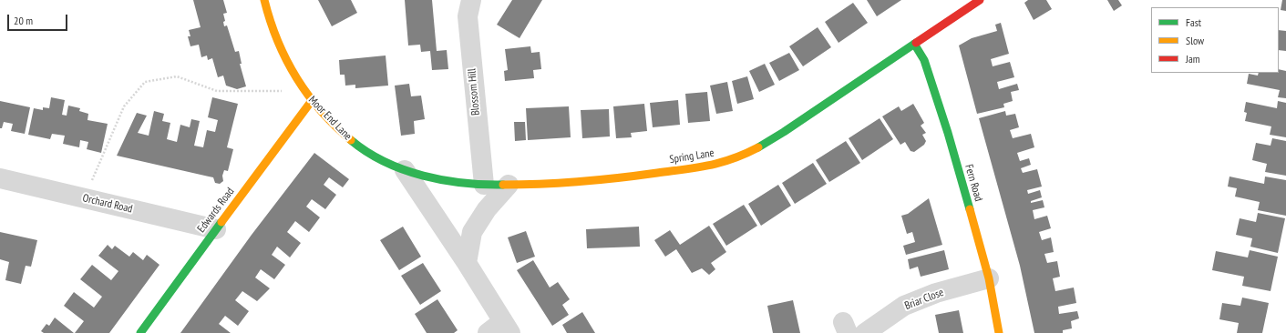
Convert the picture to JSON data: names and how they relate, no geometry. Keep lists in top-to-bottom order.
{
  "streets": {
    "street": [
      "Blossom Hill",
      "Moor End Lane",
      "Spring Lane",
      "Fern Road",
      "Orchard Road",
      "Edwards Road",
      "Briar Close"
    ]
  },
  "crossings": [
    ["Blossom Hill", "Spring Lane"],
    ["Moor End Lane", "Spring Lane"],
    ["Moor End Lane", "Edwards Road"],
    ["Spring Lane", "Fern Road"],
    ["Fern Road", "Briar Close"],
    ["Orchard Road", "Edwards Road"]
  ],
  "legend": ["Fast", "Slow", "Jam"],
  "scale_bar": "20 m"
}
